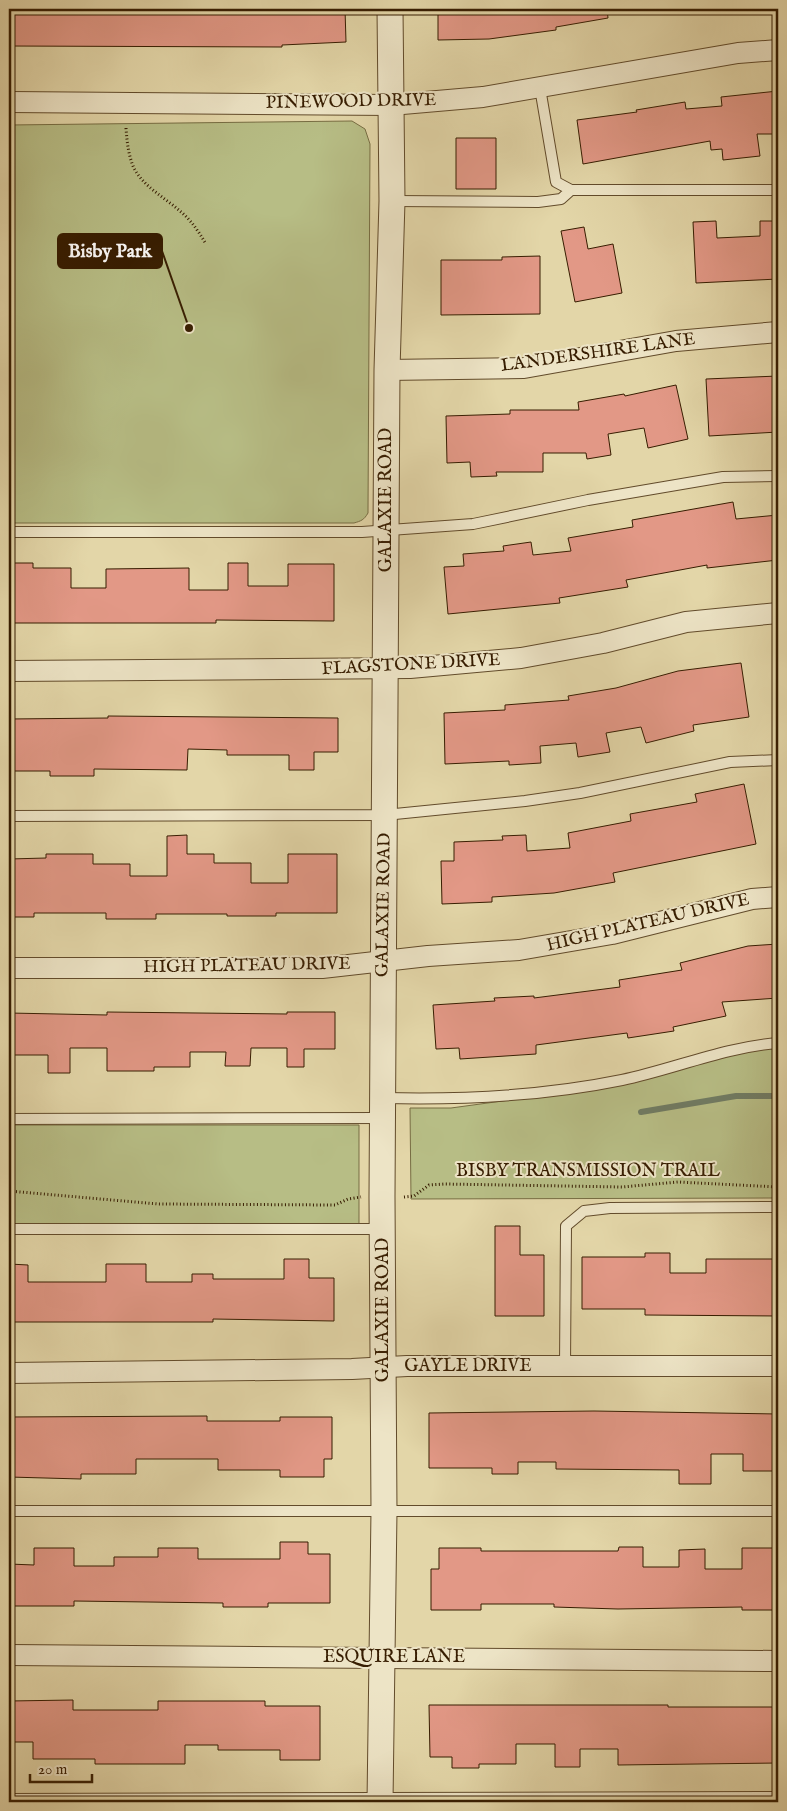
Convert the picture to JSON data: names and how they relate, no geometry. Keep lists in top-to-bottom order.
{
  "streets": {
    "street": [
      "PINEWOOD DRIVE",
      "LANDERSHIRE LANE",
      "GALAXIE ROAD",
      "FLAGSTONE DRIVE",
      "HIGH PLATEAU DRIVE",
      "GAYLE DRIVE",
      "ESQUIRE LANE"
    ],
    "path": ["BISBY TRANSMISSION TRAIL"]
  },
  "crossings": [
    ["PINEWOOD DRIVE", "GALAXIE ROAD"],
    ["LANDERSHIRE LANE", "GALAXIE ROAD"],
    ["GALAXIE ROAD", "FLAGSTONE DRIVE"],
    ["GALAXIE ROAD", "HIGH PLATEAU DRIVE"],
    ["GALAXIE ROAD", "GAYLE DRIVE"],
    ["GALAXIE ROAD", "ESQUIRE LANE"]
  ],
  "places": ["Bisby Park"],
  "scale_bar": "20 m"
}
